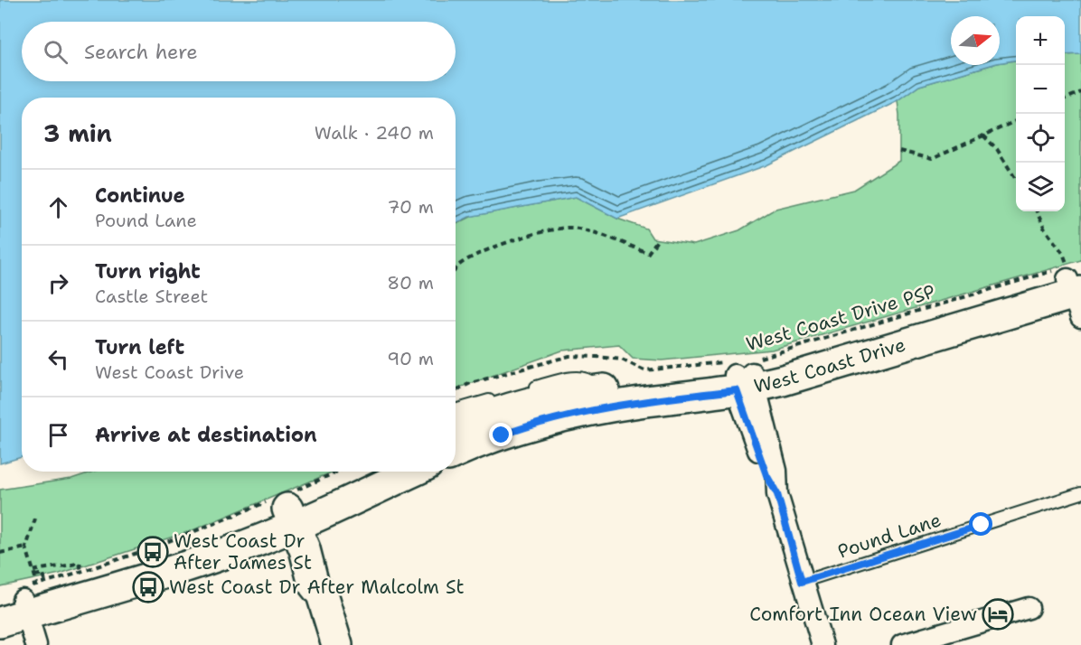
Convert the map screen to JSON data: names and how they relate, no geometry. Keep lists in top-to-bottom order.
{
  "streets": {
    "main road": ["West Coast Drive"],
    "lane": ["Pound Lane"],
    "path": ["West Coast Drive PSP"]
  },
  "crossings": [
    ["West Coast Drive PSP", "West Coast Drive"]
  ],
  "places": {
    "bus stop": ["West Coast Dr After James St", "West Coast Dr After Malcolm St"],
    "hotel": ["Comfort Inn Ocean View"]
  },
  "north": "right",
  "page": {
    "map_buttons": ["+", "−"],
    "search": "Search here",
    "heading": ["3 min", "Walk · 240 m"],
    "list": [
      ["Continue", "Pound Lane", "70 m"],
      ["Turn right", "Castle Street", "80 m"],
      ["Turn left", "West Coast Drive", "90 m"],
      "Arrive at destination"
    ]
  }
}
